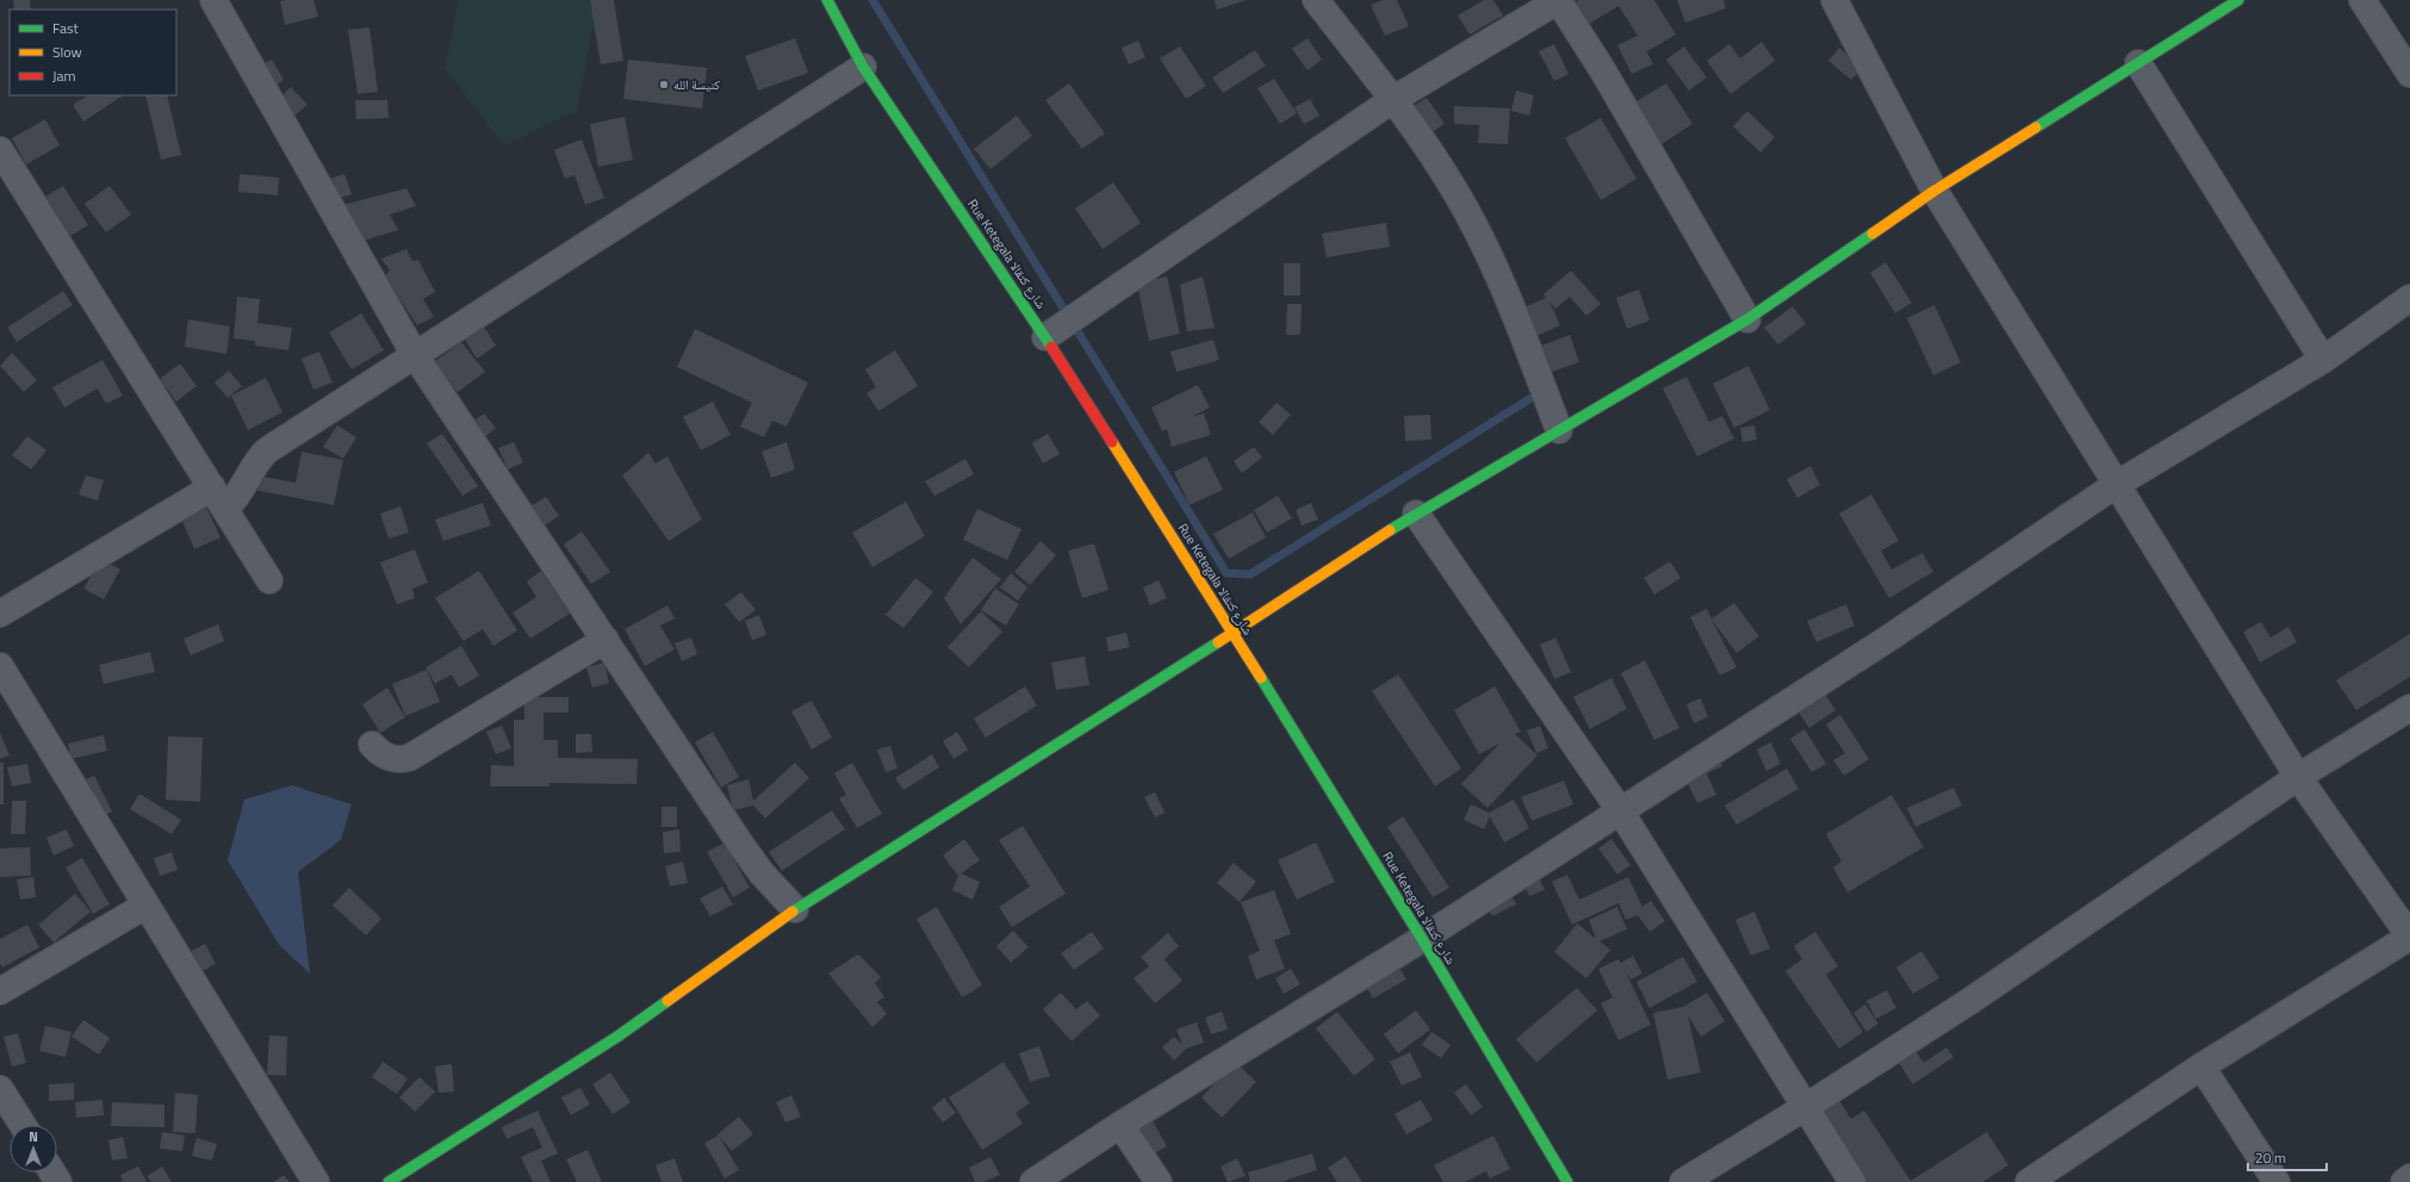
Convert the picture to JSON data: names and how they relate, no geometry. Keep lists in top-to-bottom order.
{
  "streets": {
    "street": ["Rue Ketegala شارع كتقالا"]
  },
  "places": ["كنيسة الله"],
  "legend": ["Fast", "Slow", "Jam"],
  "scale_bar": "20 m",
  "north": "top"
}
